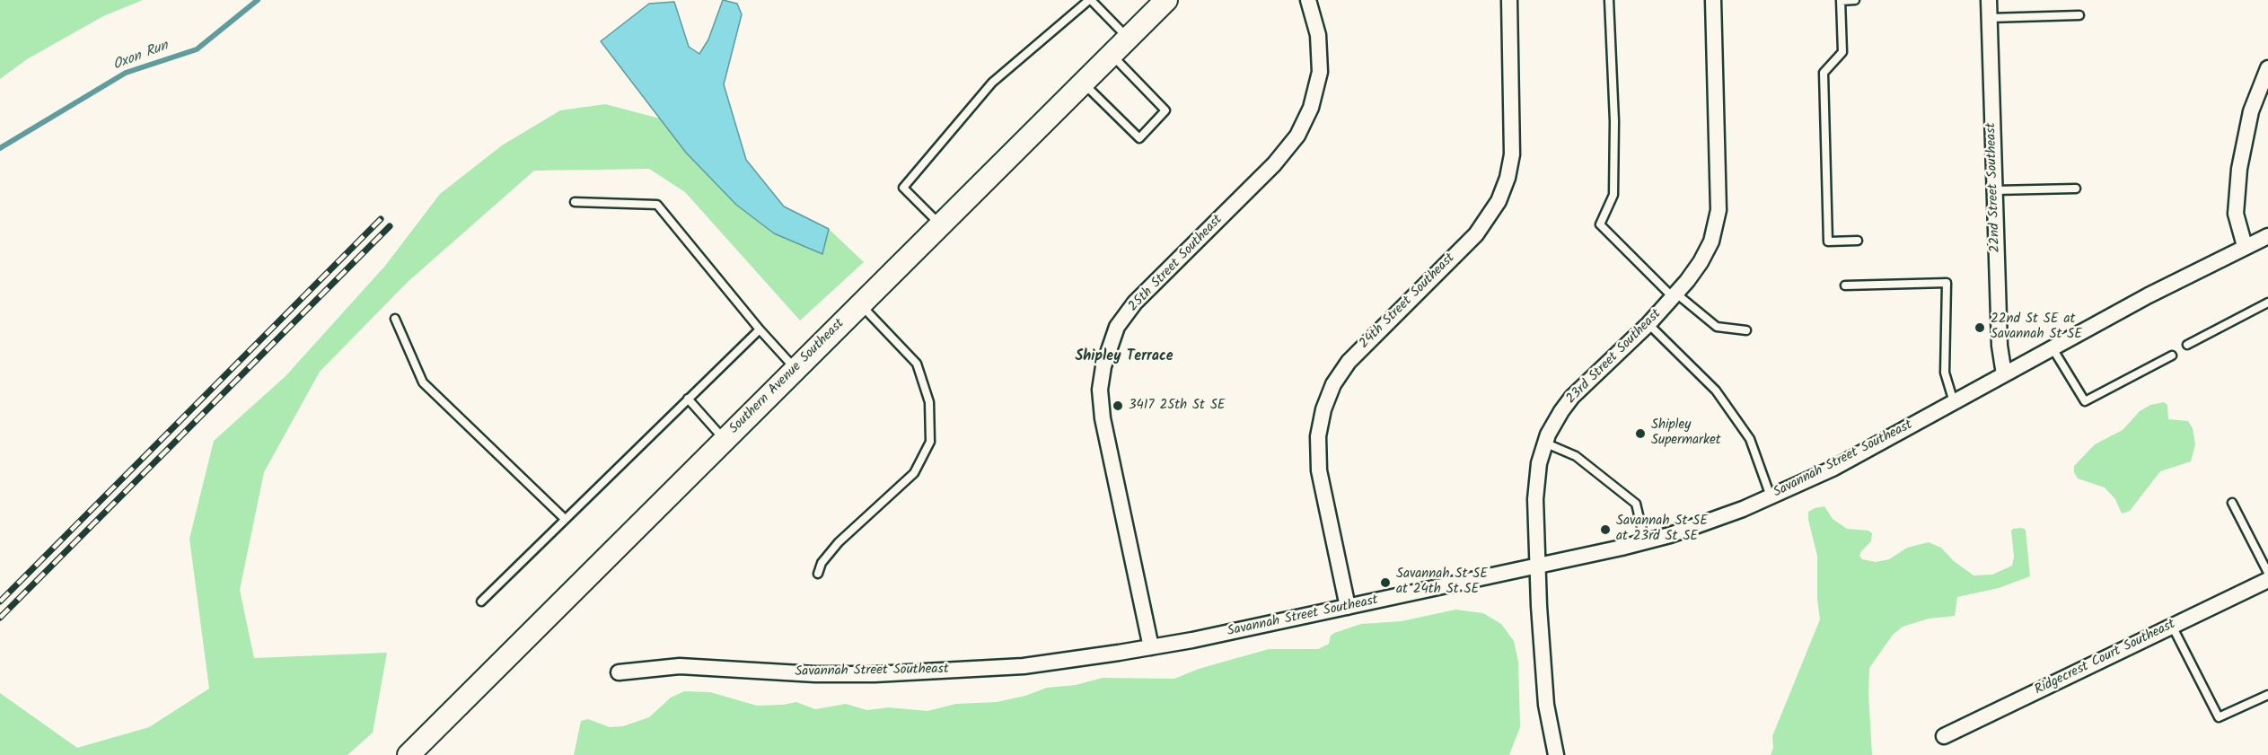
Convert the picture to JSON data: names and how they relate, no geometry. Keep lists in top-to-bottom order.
{
  "streets": {
    "main road": ["Southern Avenue Southeast"],
    "street": [
      "22nd Street Southeast",
      "25th Street Southeast",
      "24th Street Southeast",
      "23rd Street Southeast",
      "Savannah Street Southeast",
      "Ridgecrest Court Southeast"
    ]
  },
  "crossings": [
    ["22nd Street Southeast", "Savannah Street Southeast"],
    ["25th Street Southeast", "Savannah Street Southeast"],
    ["24th Street Southeast", "Savannah Street Southeast"],
    ["23rd Street Southeast", "Savannah Street Southeast"]
  ],
  "districts": ["Shipley Terrace"],
  "water": ["Oxon Run"],
  "places": [
    "22nd St SE at Savannah St SE",
    "3417 25th St SE",
    "Shipley Supermarket",
    "Savannah St SE at 23rd St SE",
    "Savannah St SE at 24th St SE"
  ]
}
